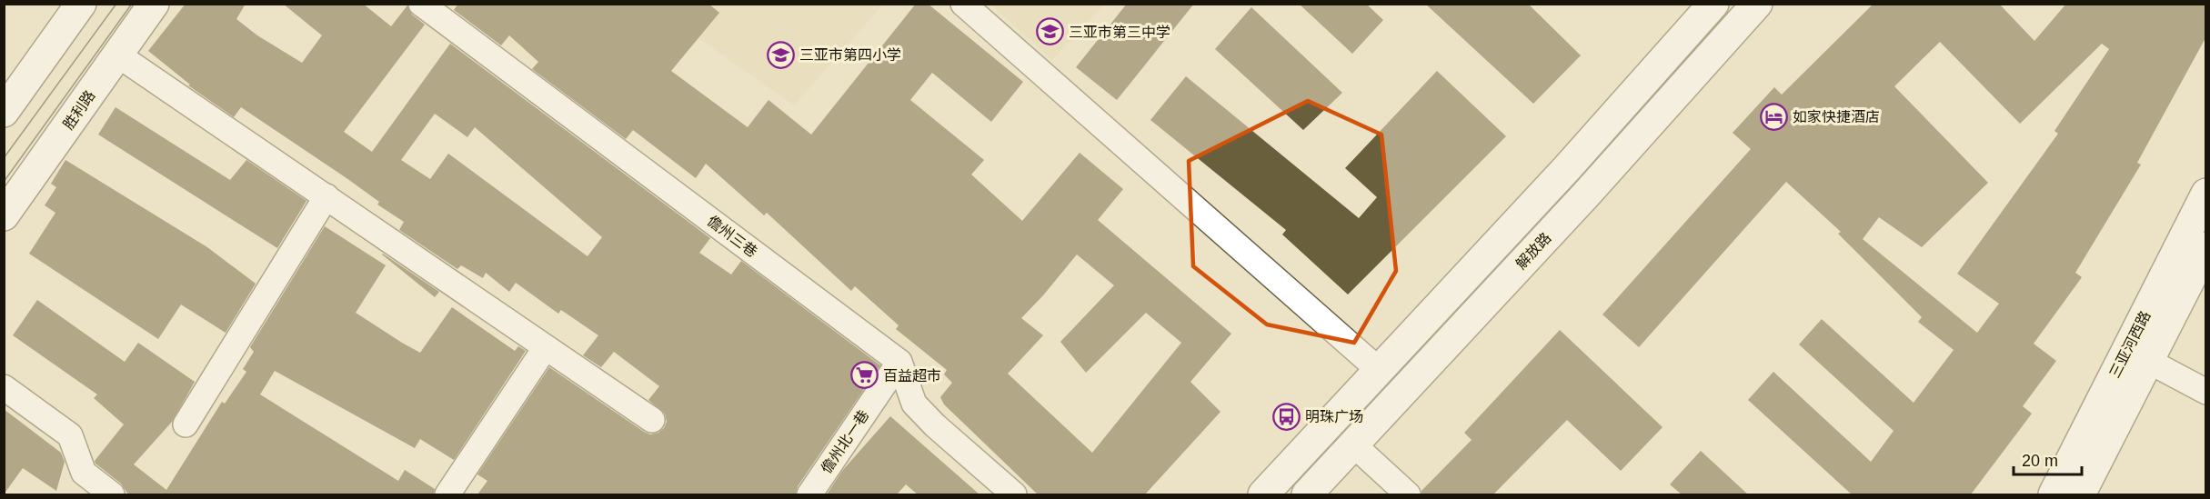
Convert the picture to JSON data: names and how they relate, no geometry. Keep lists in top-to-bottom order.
{
  "streets": {
    "main road": ["胜利路", "解放路", "三亚河西路"],
    "street": ["儋州三巷", "儋州北一巷"]
  },
  "crossings": [
    ["儋州三巷", "儋州北一巷"]
  ],
  "places": {
    "school or university": ["三亚市第三中学", "三亚市第四小学"],
    "hotel": ["如家快捷酒店"],
    "supermarket": ["百益超市"],
    "bus stop": ["明珠广场"]
  },
  "scale_bar": "20 m"
}
